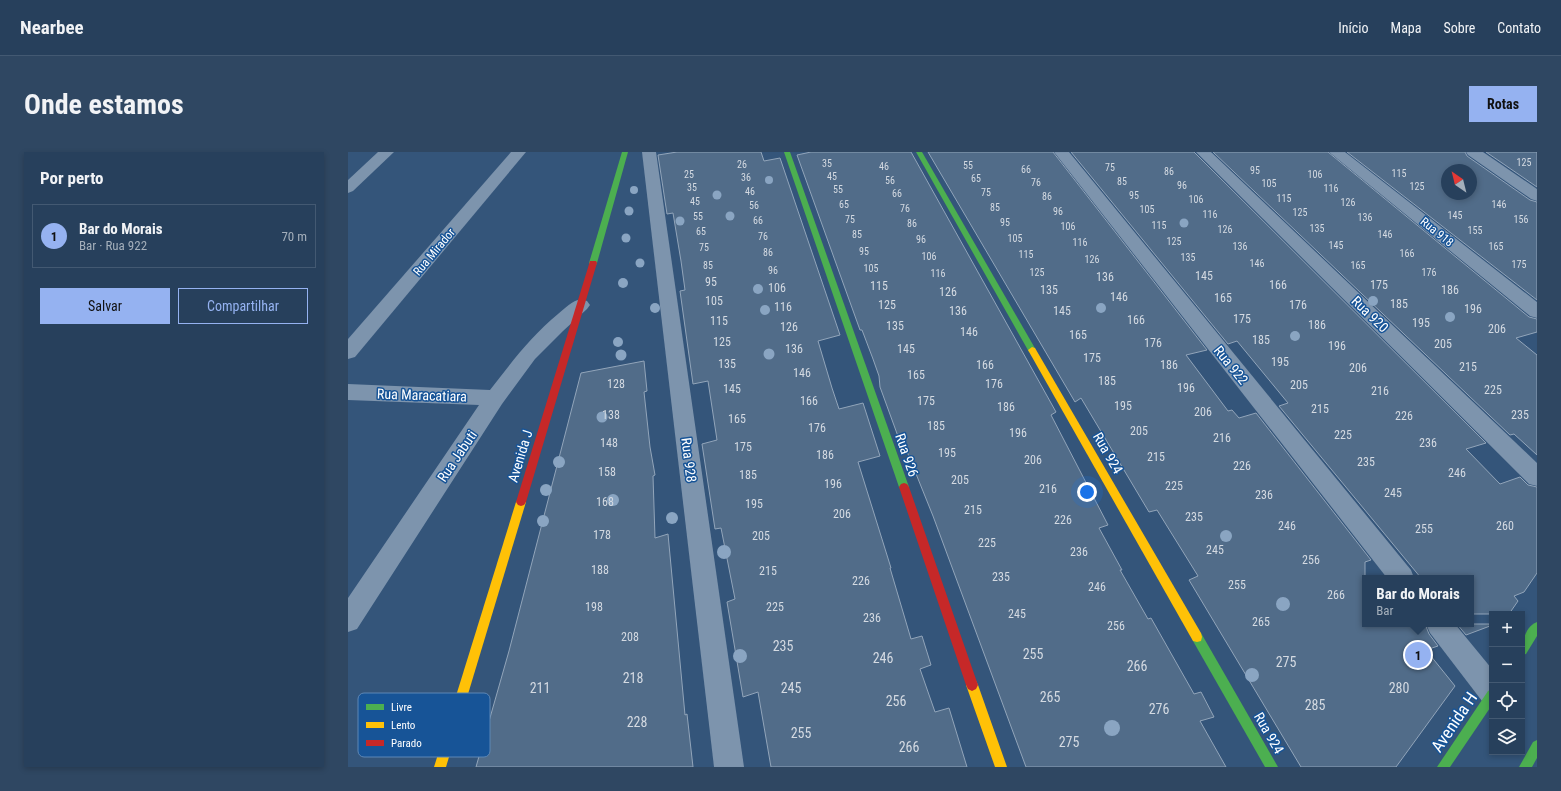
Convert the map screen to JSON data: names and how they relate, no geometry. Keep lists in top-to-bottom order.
{
  "streets": {
    "street": [
      "Rua 918",
      "Rua Mirador",
      "Rua 920",
      "Rua 922",
      "Rua Maracatiara",
      "Rua 924",
      "Rua 926",
      "Rua Jabuti",
      "Avenida J",
      "Rua 928",
      "Avenida H"
    ]
  },
  "crossings": [
    ["Rua Maracatiara", "Rua Jabuti"],
    ["Rua Jabuti", "Avenida J"]
  ],
  "house_numbers": [
    "125",
    "35",
    "26",
    "55",
    "46",
    "75",
    "66",
    "95",
    "86",
    "115",
    "25",
    "106",
    "45",
    "36",
    "65",
    "56",
    "85",
    "76",
    "105",
    "96",
    "125",
    "35",
    "116",
    "55",
    "46",
    "75",
    "66",
    "95",
    "86",
    "115",
    "106",
    "45",
    "126",
    "65",
    "146",
    "56",
    "85",
    "76",
    "105",
    "96",
    "125",
    "116",
    "145",
    "55",
    "136",
    "75",
    "156",
    "66",
    "95",
    "86",
    "115",
    "106",
    "135",
    "126",
    "155",
    "65",
    "85",
    "146",
    "76",
    "105",
    "96",
    "125",
    "116",
    "145",
    "136",
    "165",
    "75",
    "95",
    "86",
    "166",
    "115",
    "106",
    "135",
    "126",
    "146",
    "175",
    "85",
    "165",
    "105",
    "96",
    "125",
    "176",
    "116",
    "145",
    "136",
    "95",
    "166",
    "175",
    "115",
    "106",
    "135",
    "186",
    "126",
    "146",
    "165",
    "105",
    "185",
    "125",
    "176",
    "116",
    "196",
    "136",
    "145",
    "175",
    "166",
    "115",
    "195",
    "186",
    "135",
    "126",
    "206",
    "146",
    "165",
    "185",
    "125",
    "176",
    "205",
    "196",
    "136",
    "145",
    "175",
    "195",
    "135",
    "166",
    "186",
    "215",
    "206",
    "146",
    "165",
    "185",
    "128",
    "176",
    "205",
    "196",
    "145",
    "225",
    "216",
    "166",
    "175",
    "195",
    "186",
    "215",
    "206",
    "138",
    "235",
    "226",
    "165",
    "185",
    "176",
    "205",
    "196",
    "225",
    "216",
    "148",
    "236",
    "175",
    "195",
    "186",
    "215",
    "206",
    "235",
    "226",
    "158",
    "246",
    "185",
    "205",
    "196",
    "225",
    "216",
    "245",
    "236",
    "168",
    "195",
    "215",
    "206",
    "235",
    "226",
    "246",
    "260",
    "255",
    "178",
    "205",
    "225",
    "245",
    "236",
    "256",
    "188",
    "215",
    "235",
    "226",
    "255",
    "246",
    "266",
    "198",
    "225",
    "245",
    "236",
    "265",
    "256",
    "208",
    "235",
    "255",
    "246",
    "275",
    "266",
    "218",
    "211",
    "245",
    "280",
    "265",
    "256",
    "285",
    "276",
    "228",
    "255",
    "275",
    "266"
  ],
  "legend": ["Livre", "Lento", "Parado"],
  "north": "top left",
  "page": {
    "header": "Nearbee",
    "nav": [
      "Início",
      "Mapa",
      "Sobre",
      "Contato"
    ],
    "buttons": [
      "Rotas",
      ["Salvar", "Compartilhar"]
    ],
    "title": "Onde estamos",
    "heading": "Por perto",
    "list": [
      {
        "mark": "1",
        "name": "Bar do Morais",
        "note": "Bar · Rua 922",
        "value": "70 m"
      }
    ],
    "popup": ["Bar do Morais", "Bar"],
    "map_buttons": ["+", "−"],
    "pins": "1"
  }
}
